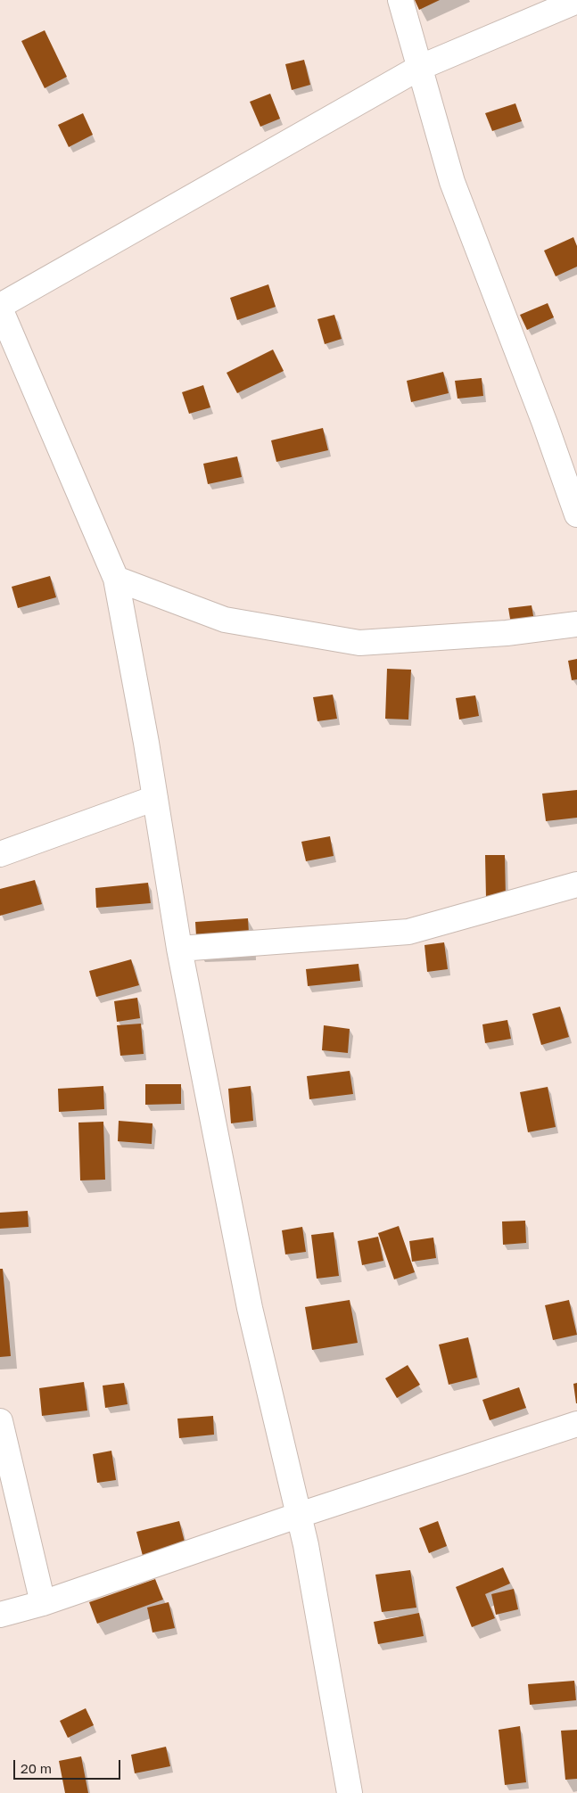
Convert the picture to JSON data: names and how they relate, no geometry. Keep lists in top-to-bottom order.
{
  "scale_bar": "20 m"
}
